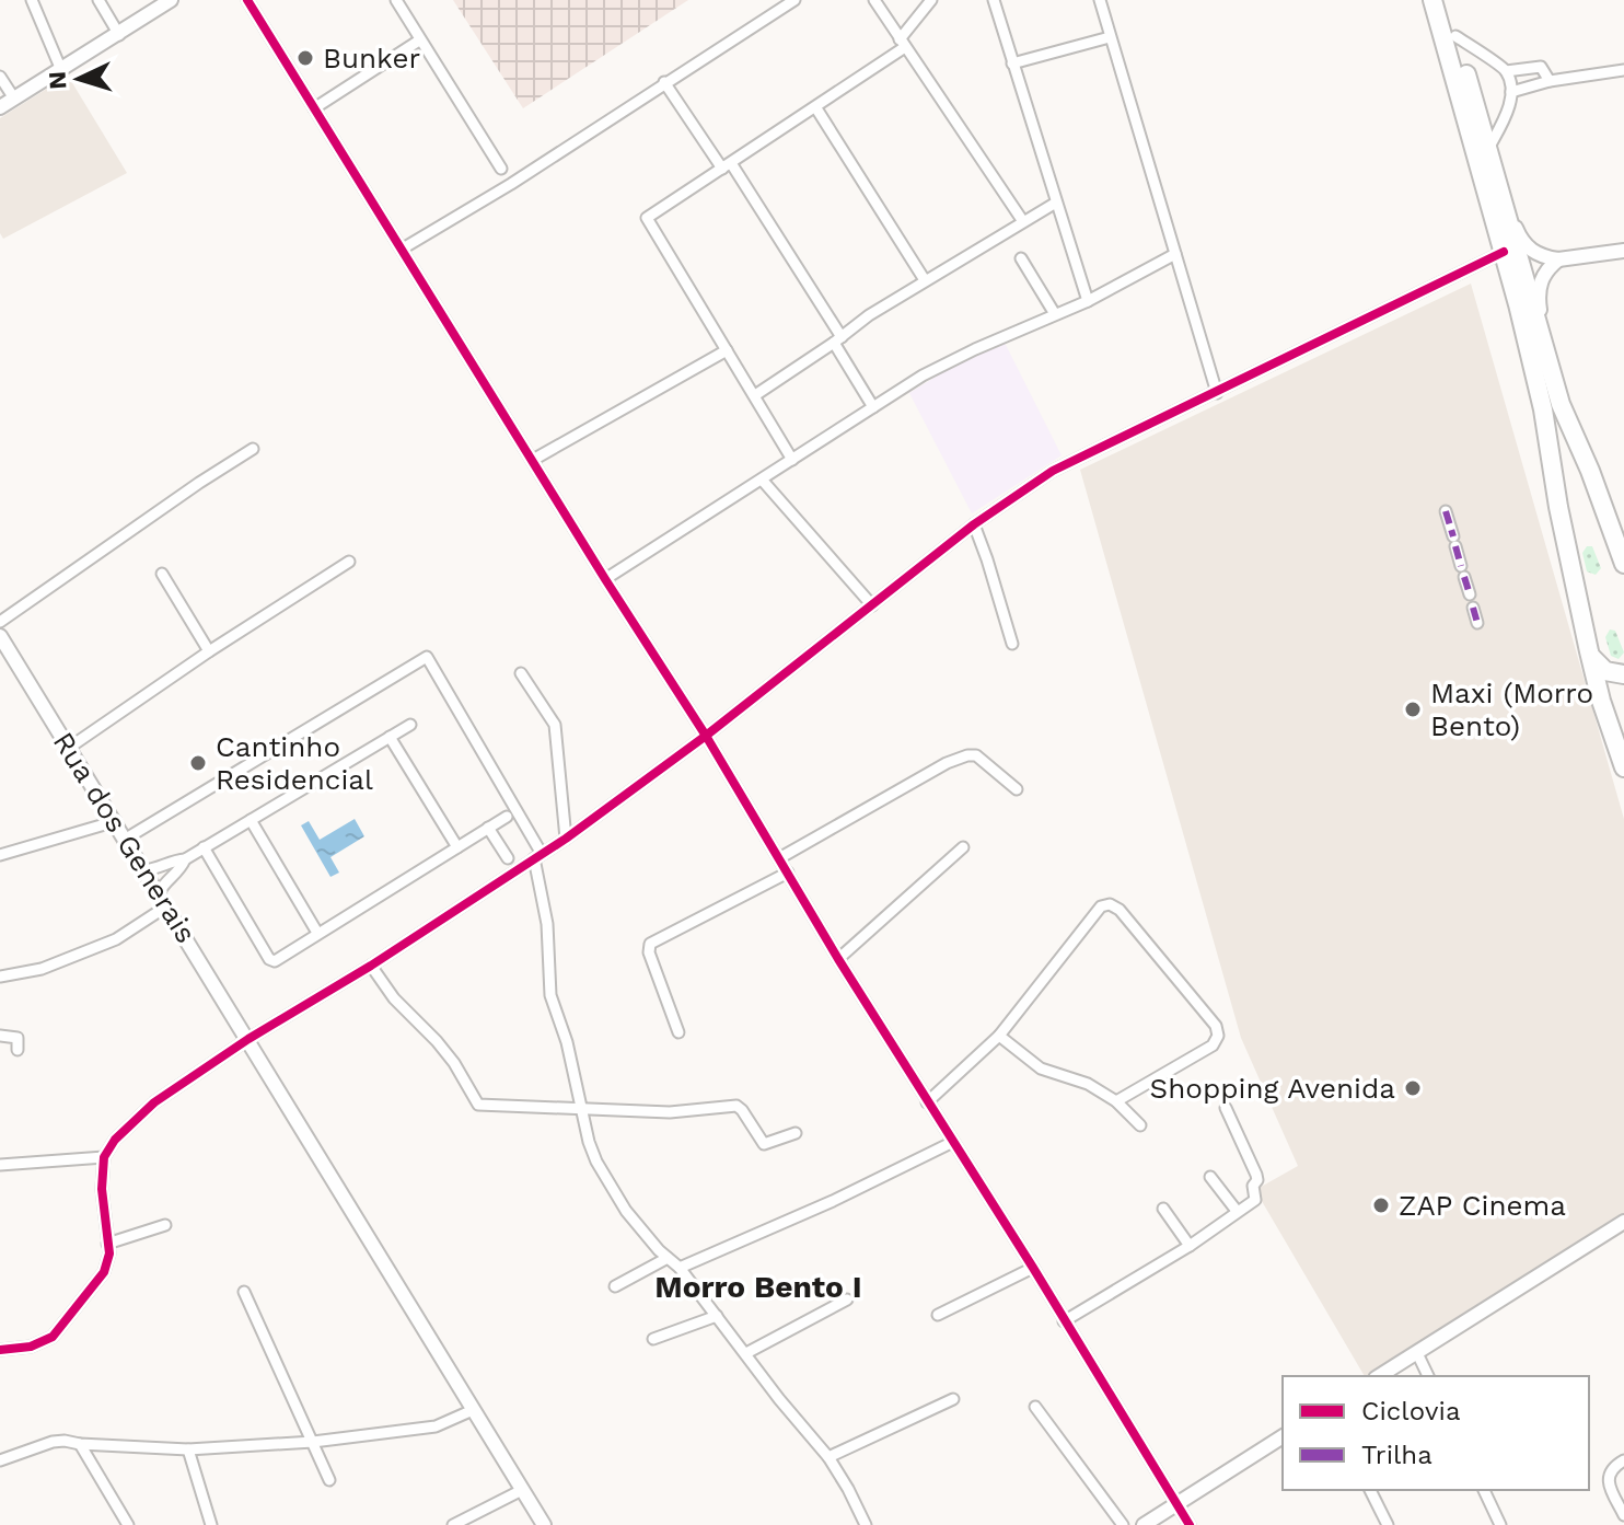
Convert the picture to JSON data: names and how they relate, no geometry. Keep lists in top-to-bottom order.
{
  "streets": {
    "street": ["Rua dos Generais"]
  },
  "districts": ["Morro Bento I"],
  "places": [
    "Bunker",
    "Maxi (Morro Bento)",
    "Cantinho Residencial",
    "Shopping Avenida",
    "ZAP Cinema"
  ],
  "legend": ["Ciclovia", "Trilha"],
  "north": "left"
}
